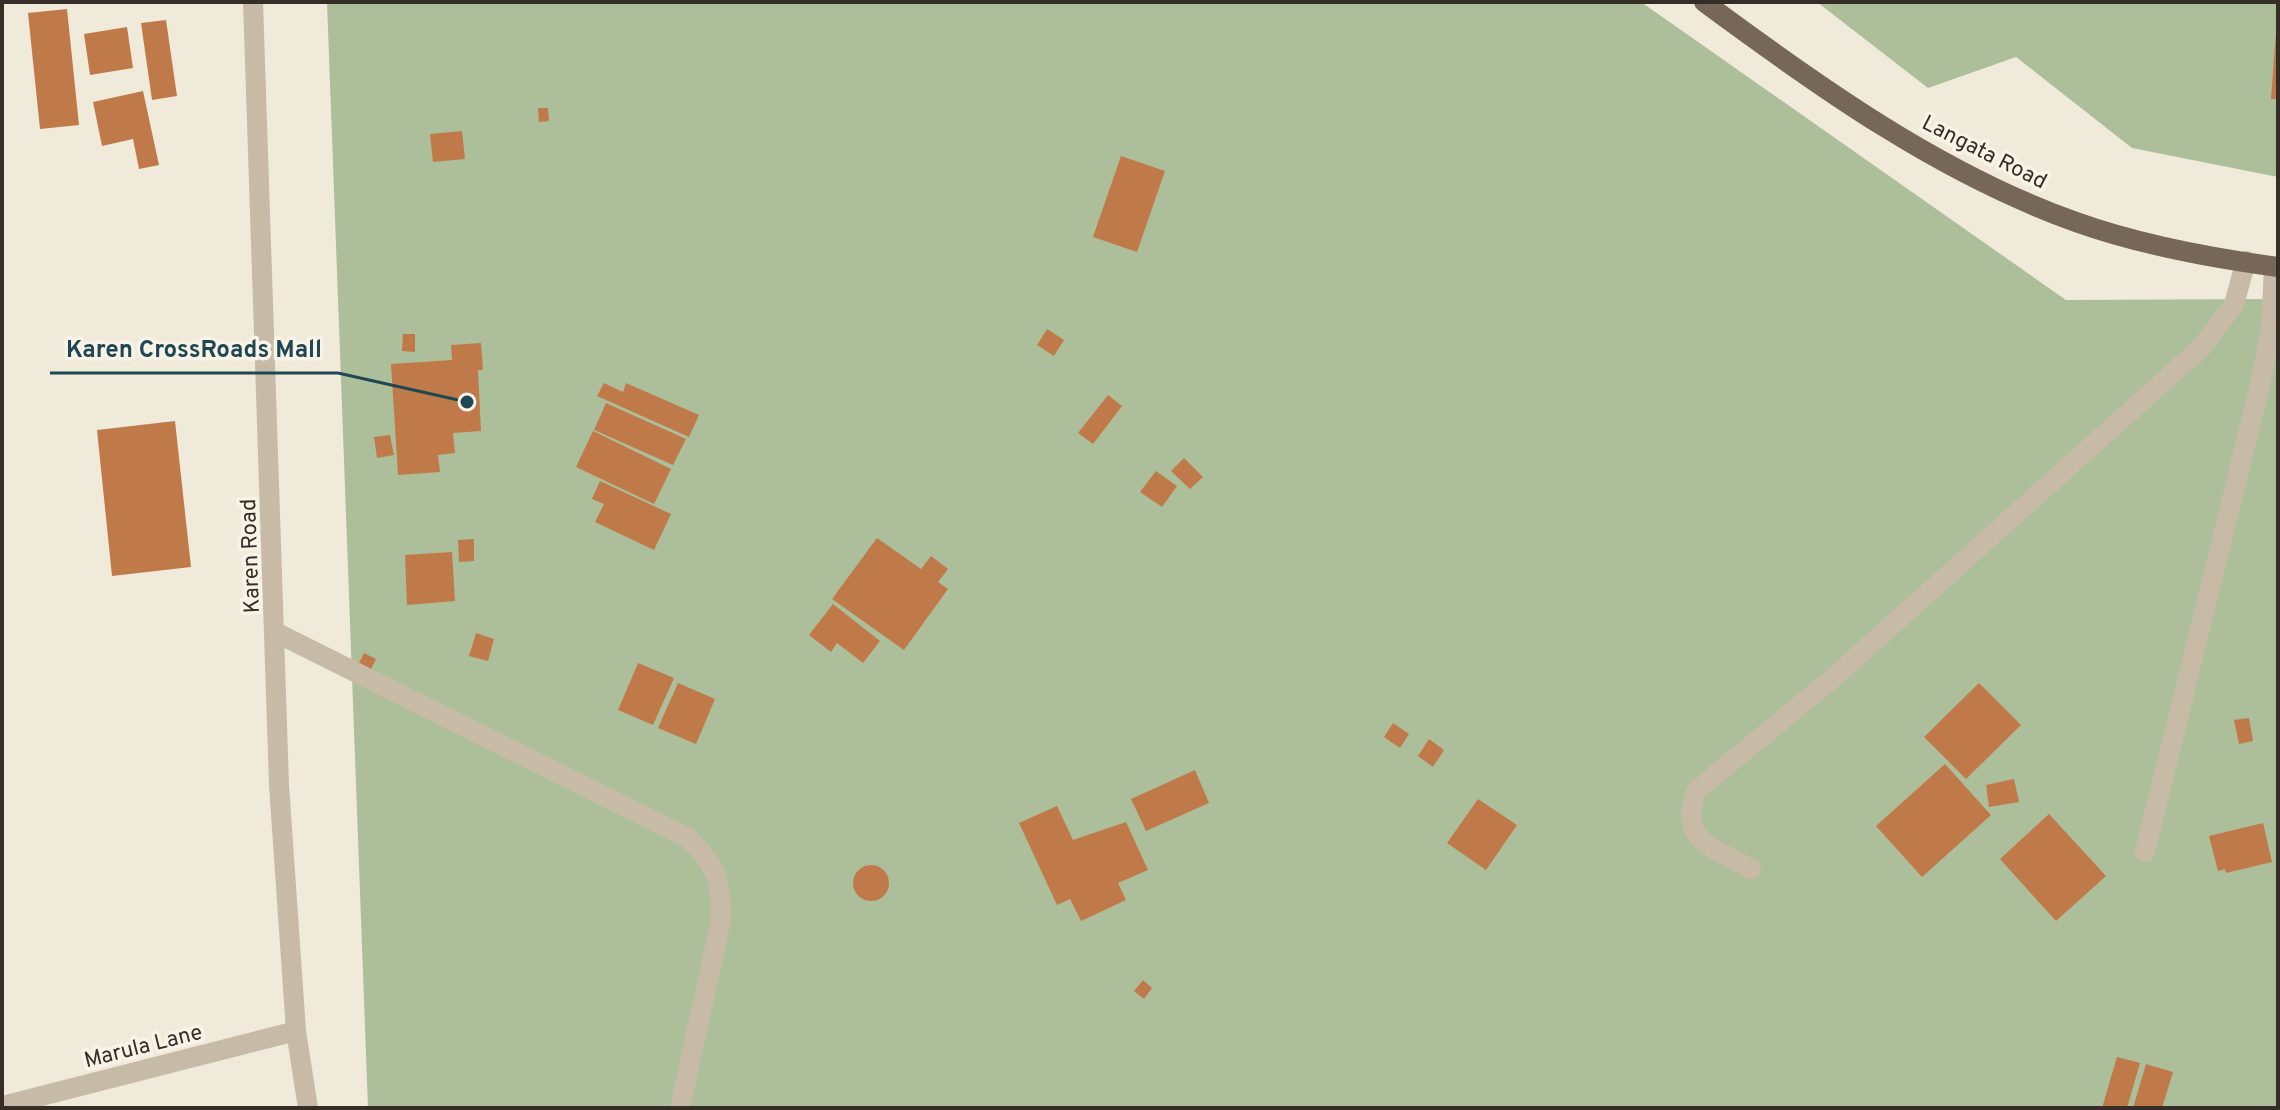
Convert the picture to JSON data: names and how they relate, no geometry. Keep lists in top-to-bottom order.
{
  "streets": {
    "main road": ["Langata Road"],
    "street": ["Karen Road", "Marula Lane"]
  },
  "crossings": [
    ["Karen Road", "Marula Lane"]
  ],
  "places": ["Karen CrossRoads Mall"]
}
